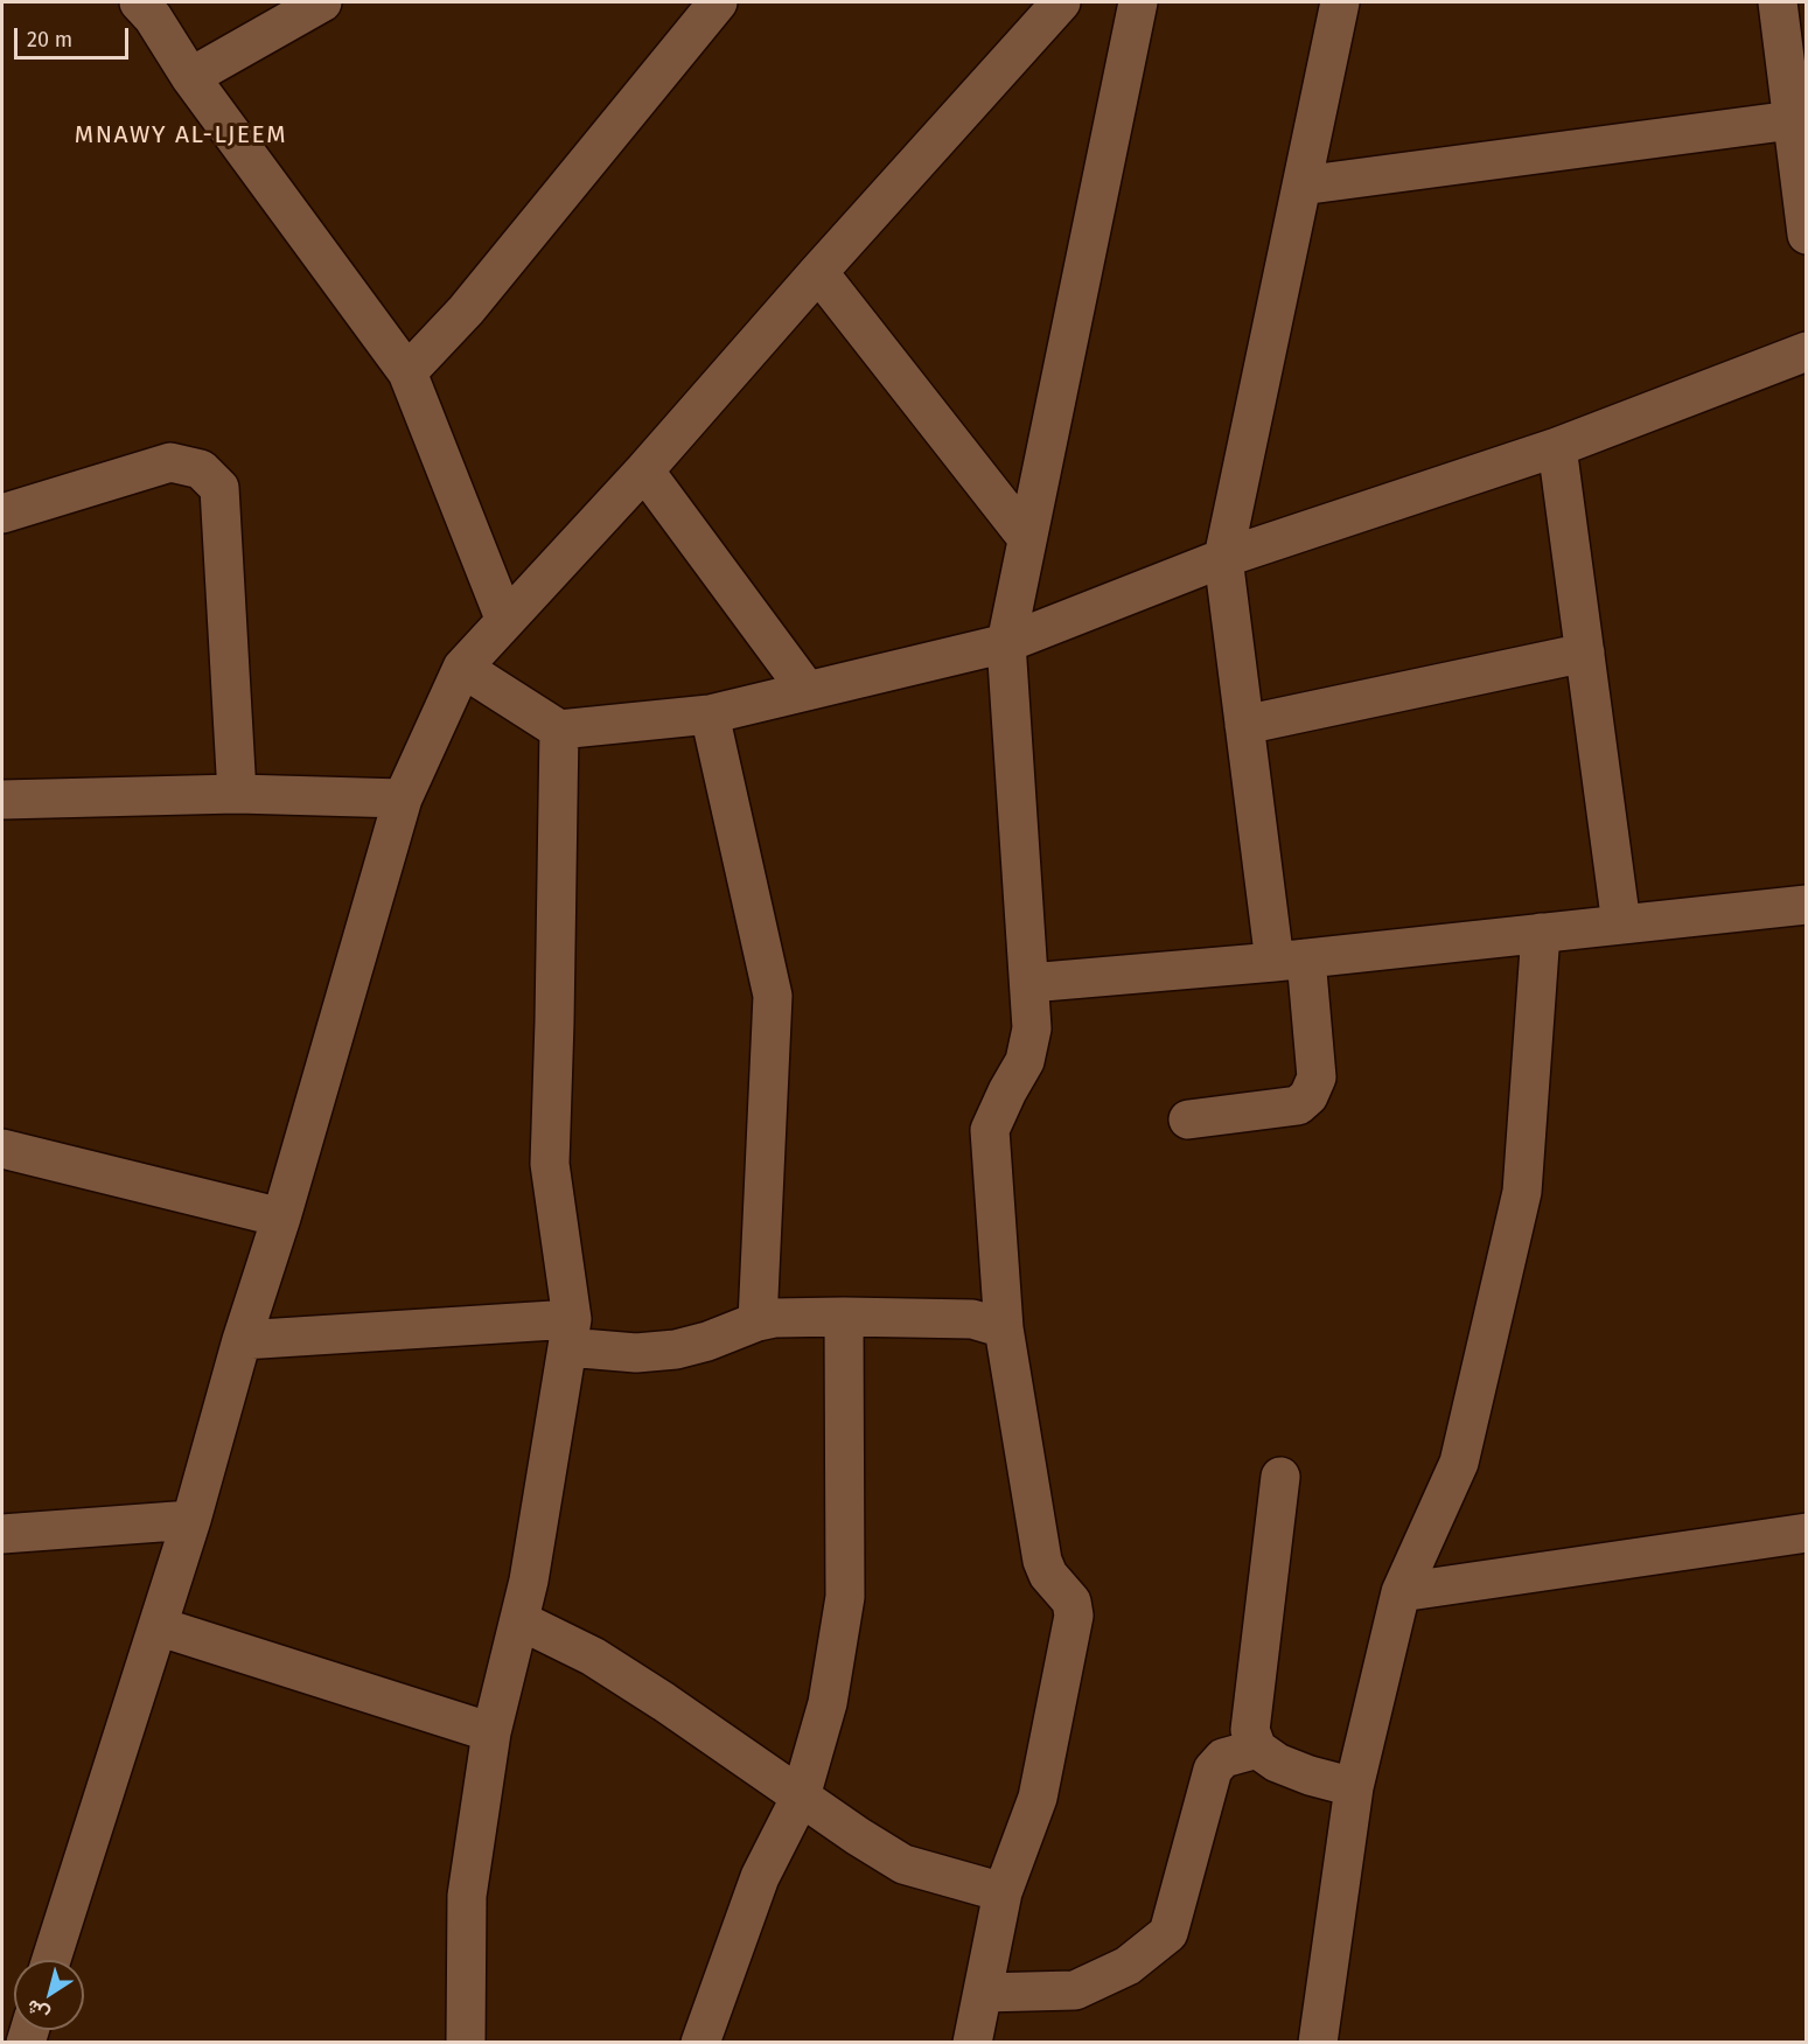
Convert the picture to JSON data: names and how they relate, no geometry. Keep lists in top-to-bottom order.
{
  "districts": ["MNAWY AL-LJEEM"],
  "scale_bar": "20 m",
  "north": "bottom left"
}
